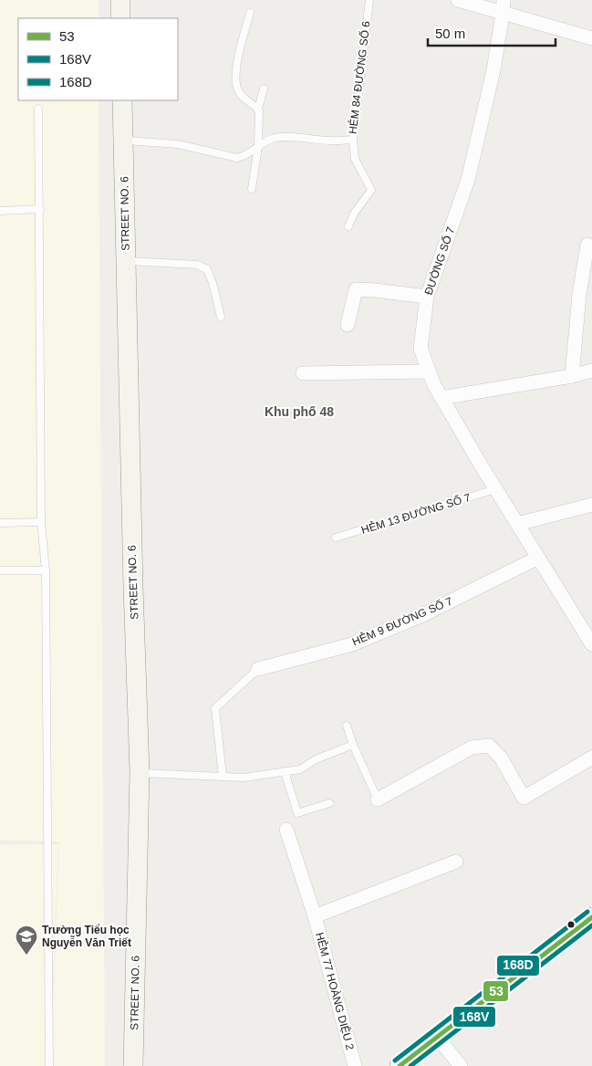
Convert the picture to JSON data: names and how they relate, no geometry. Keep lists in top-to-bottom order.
{
  "streets": {
    "street": [
      "STREET NO. 6",
      "ĐƯỜNG SỐ 7",
      "HẺM 9 ĐƯỜNG SỐ 7",
      "HẺM 77 HOÀNG DIỆU 2"
    ],
    "lane": ["HẺM 84 ĐƯỜNG SỐ 6", "HẺM 13 ĐƯỜNG SỐ 7"]
  },
  "crossings": [
    ["HẺM 84 ĐƯỜNG SỐ 6", "STREET NO. 6"],
    ["ĐƯỜNG SỐ 7", "HẺM 13 ĐƯỜNG SỐ 7"],
    ["ĐƯỜNG SỐ 7", "HẺM 9 ĐƯỜNG SỐ 7"]
  ],
  "districts": ["Khu phố 48"],
  "places": {
    "school or university": ["Trường Tiểu học Nguyễn Văn Triết"]
  },
  "lines": ["transit line 168D", "transit line 53", "transit line 168V"],
  "legend": ["53", "168V", "168D"],
  "scale_bar": "50 m"
}
